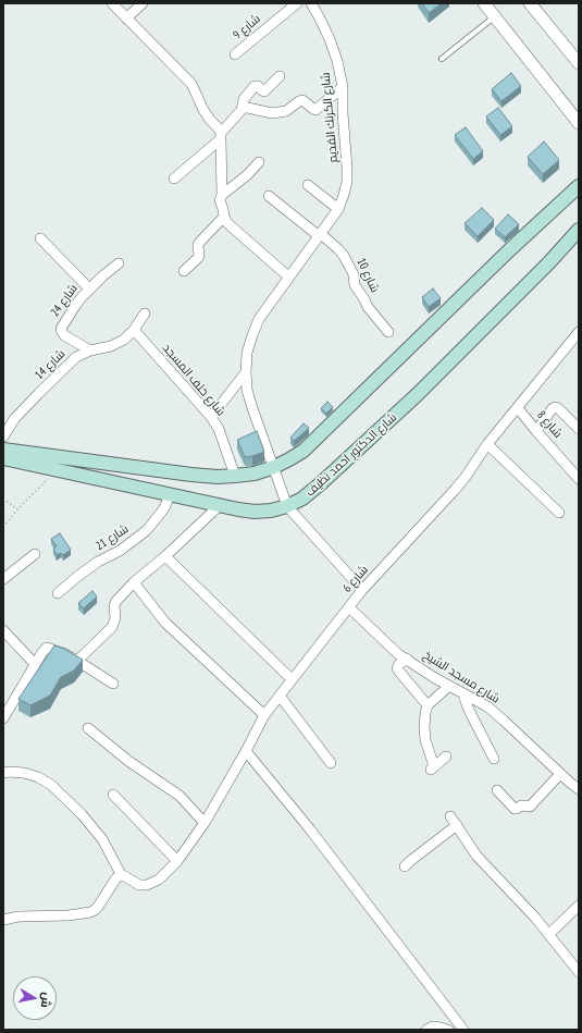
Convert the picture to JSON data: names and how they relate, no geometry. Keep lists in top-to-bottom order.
{
  "streets": {
    "main road": ["شارع الدكتور احمد نظيف"],
    "street": [
      "شارع 9",
      "شارع الكرنك القديم",
      "شارع 10",
      "شارع 24",
      "شارع 14",
      "شارع خلف المسجد",
      "شارع 8",
      "شارع 21",
      "شارع 6",
      "شارع مسجد الشيخ"
    ]
  },
  "crossings": [
    ["شارع الكرنك القديم", "شارع 10"],
    ["شارع الكرنك القديم", "شارع الدكتور احمد نظيف"],
    ["شارع 24", "شارع 14"],
    ["شارع 14", "شارع خلف المسجد"],
    ["شارع 8", "شارع 6"],
    ["شارع الدكتور احمد نظيف", "شارع 21"],
    ["شارع 6", "شارع مسجد الشيخ"]
  ],
  "north": "right"
}
